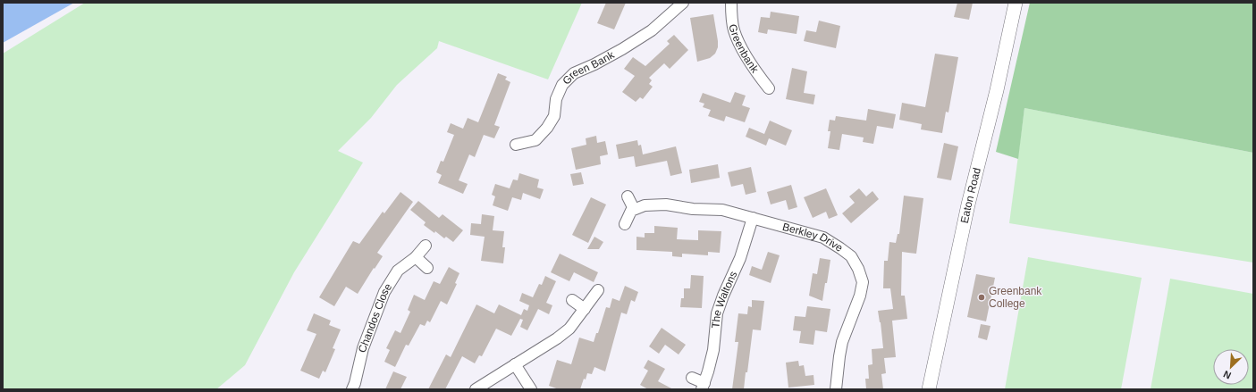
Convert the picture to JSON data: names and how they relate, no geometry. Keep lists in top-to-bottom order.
{
  "streets": {
    "street": [
      "Greenbank",
      "Green Bank",
      "Eaton Road",
      "Berkley Drive",
      "The Waltons",
      "Chandos Close"
    ]
  },
  "crossings": [
    ["Berkley Drive", "The Waltons"]
  ],
  "places": ["Greenbank College"],
  "north": "bottom left"
}
